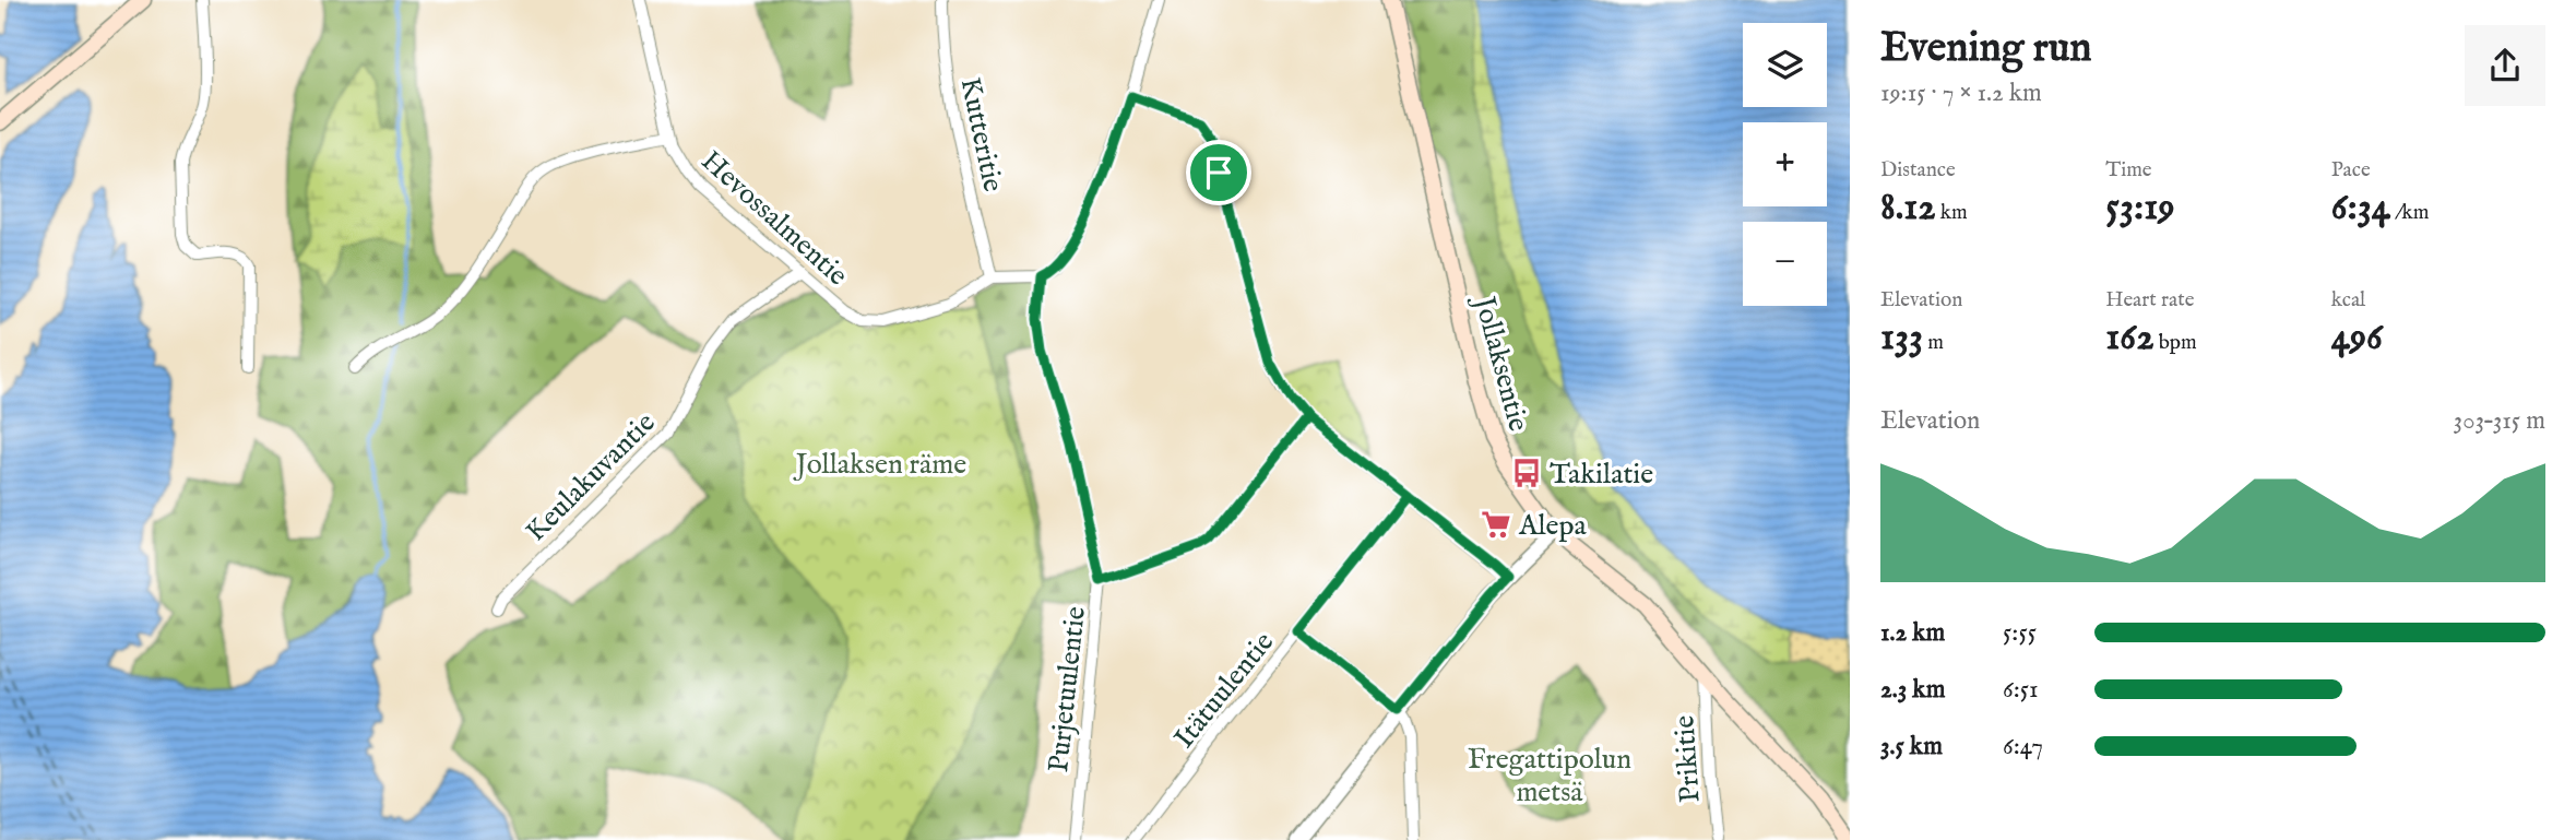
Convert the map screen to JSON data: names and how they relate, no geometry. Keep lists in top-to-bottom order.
{
  "streets": {
    "main road": ["Jollaksentie"],
    "street": [
      "Kutteritie",
      "Hevossalmentie",
      "Keulakuvantie",
      "Purjetuulentie",
      "Itätuulentie",
      "Prikitie"
    ]
  },
  "crossings": [
    ["Kutteritie", "Hevossalmentie"],
    ["Hevossalmentie", "Keulakuvantie"],
    ["Jollaksentie", "Prikitie"]
  ],
  "parks": ["Jollaksen räme", "Fregattipolun metsä"],
  "places": {
    "bus stop": ["Takilatie"],
    "supermarket": ["Alepa"]
  },
  "page": {
    "heading": ["Evening run", "19:15 · 7 × 1.2 km"],
    "map_buttons": ["+", "−"],
    "stats": [
      ["Distance", "8.12 km"],
      ["Time", "53:19"],
      ["Pace", "6:34 /km"],
      ["Elevation", "133 m"],
      ["Heart rate", "162 bpm"],
      ["kcal", "496"]
    ],
    "chart": ["Elevation", "303–315 m"],
    "list": [
      {
        "name": "1.2 km",
        "note": "5:55"
      },
      {
        "name": "2.3 km",
        "note": "6:51"
      },
      {
        "name": "3.5 km",
        "note": "6:47"
      }
    ]
  }
}
